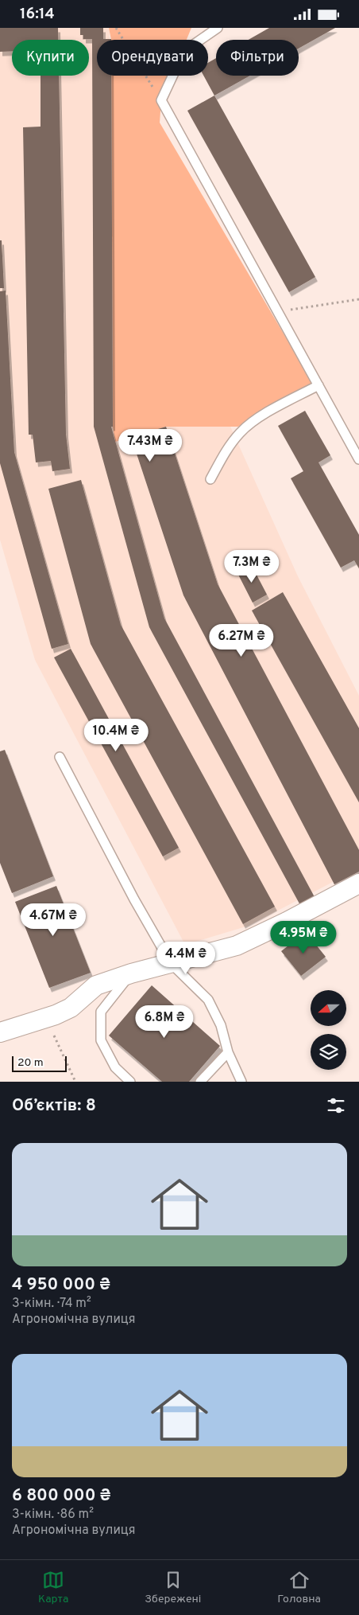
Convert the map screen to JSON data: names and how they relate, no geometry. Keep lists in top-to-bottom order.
{
  "scale_bar": "20 m",
  "north": "left",
  "page": {
    "status": "16:14",
    "chip": ["Купити", "Орендувати", "Фільтри"],
    "price": [
      "7.43M ₴",
      "7.3M ₴",
      "6.27M ₴",
      "10.4M ₴",
      "4.67M ₴",
      "4.95M ₴",
      "4.4M ₴",
      "6.8M ₴"
    ],
    "scale": "20 m",
    "heading": "Об’єктів: 8",
    "list": [
      {
        "name": "4 950 000 ₴",
        "note": "3-кімн. · 74 m² · Агрономічна вулиця"
      },
      {
        "name": "6 800 000 ₴",
        "note": "3-кімн. · 86 m² · Агрономічна вулиця"
      }
    ],
    "tabs": ["Карта", "Збережені", "Головна"]
  }
}
